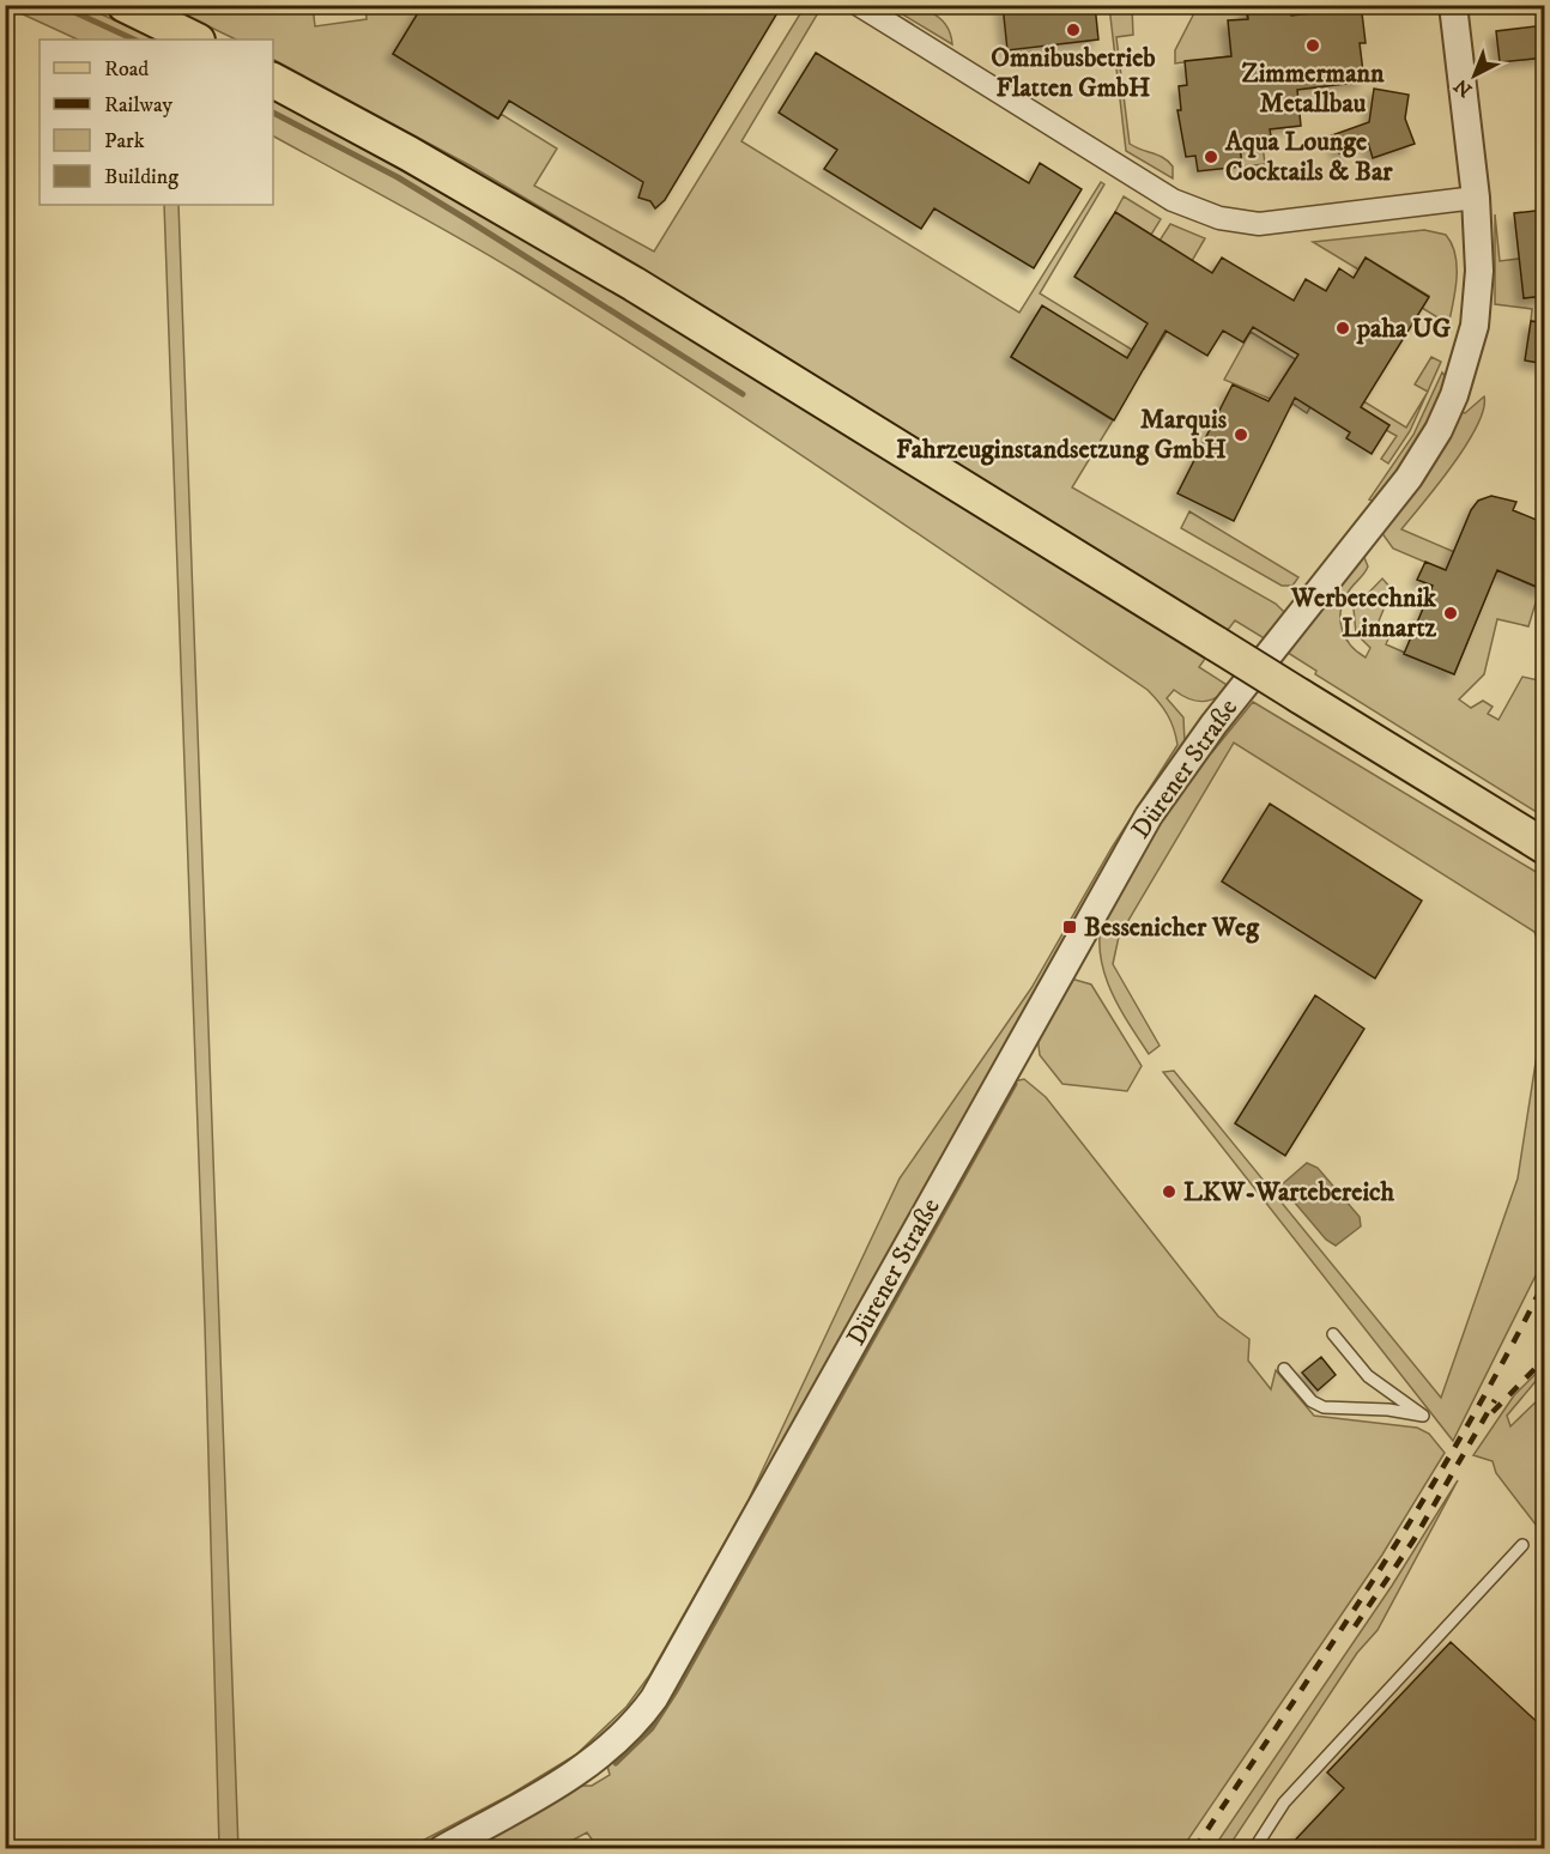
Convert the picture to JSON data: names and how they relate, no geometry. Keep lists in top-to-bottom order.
{
  "streets": {
    "street": ["Dürener Straße"]
  },
  "places": {
    "other": [
      "Omnibusbetrieb Flatten GmbH",
      "Zimmermann Metallbau",
      "Aqua Lounge Cocktails & Bar",
      "paha UG",
      "Marquis Fahrzeuginstandsetzung GmbH",
      "Werbetechnik Linnartz",
      "LKW-Wartebereich"
    ],
    "transit": ["Bessenicher Weg"]
  },
  "legend": [
    "Road",
    "Railway",
    "Park",
    "Building"
  ],
  "north": "bottom left"
}
